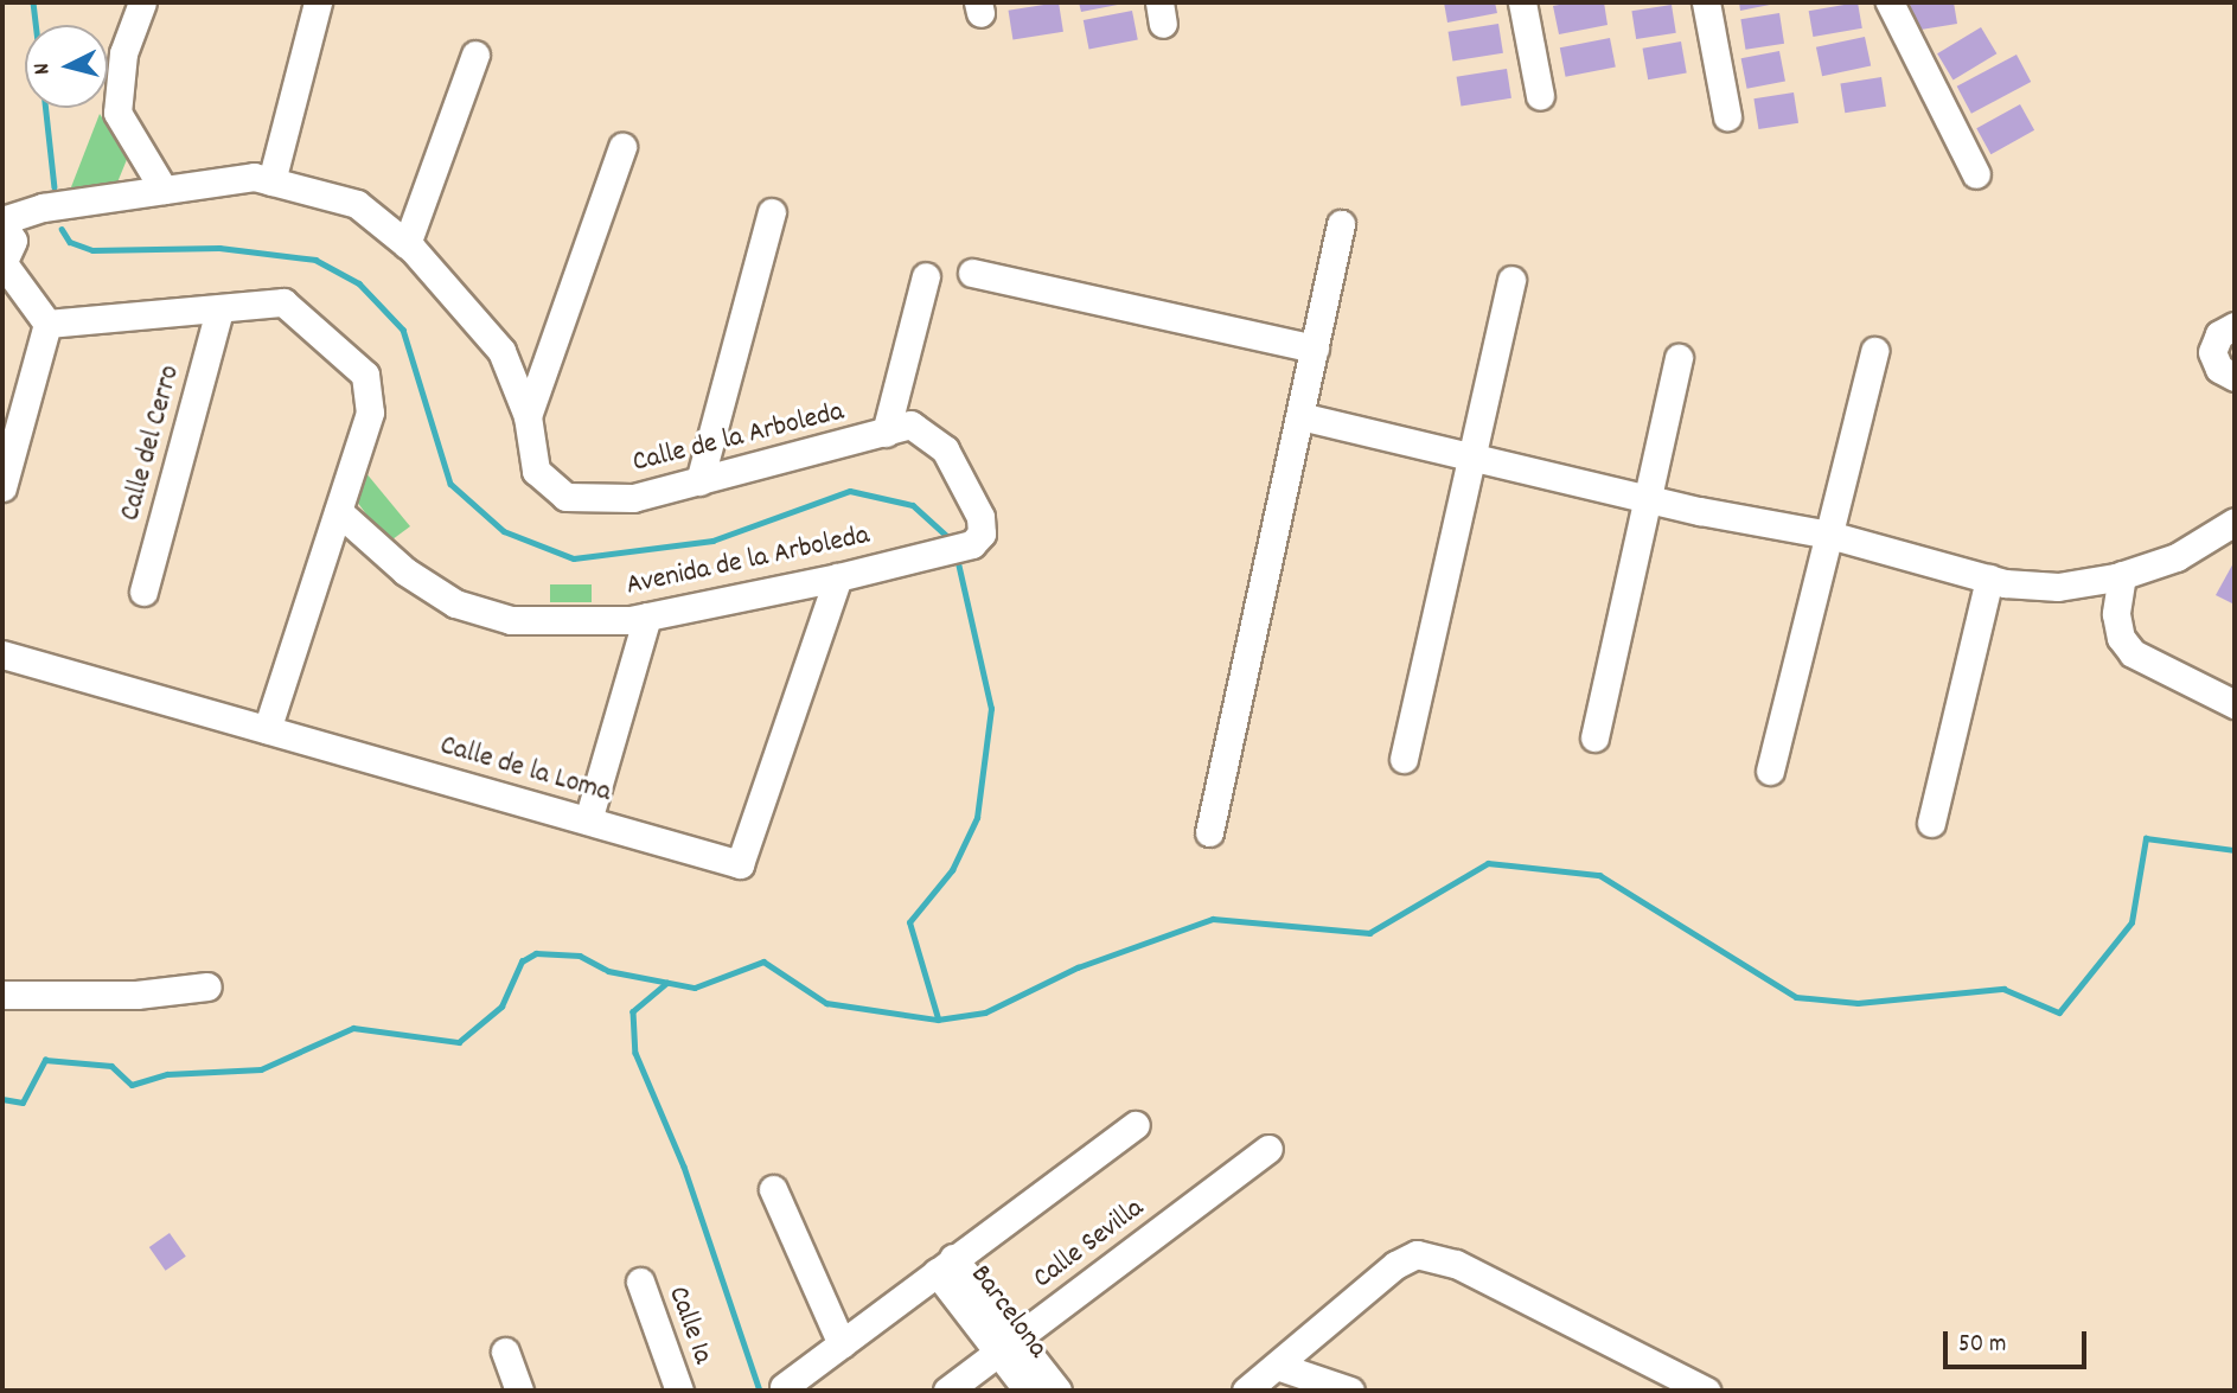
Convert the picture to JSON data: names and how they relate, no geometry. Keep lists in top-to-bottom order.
{
  "streets": {
    "street": [
      "Calle de la Arboleda",
      "Calle del Cerro",
      "Avenida de la Arboleda",
      "Calle de la Loma",
      "Calle Sevilla",
      "Barcelona",
      "Calle 1a"
    ]
  },
  "crossings": [
    ["Calle de la Arboleda", "Avenida de la Arboleda"],
    ["Avenida de la Arboleda", "Calle de la Loma"],
    ["Calle Sevilla", "Barcelona"]
  ],
  "scale_bar": "50 m",
  "north": "left"
}
